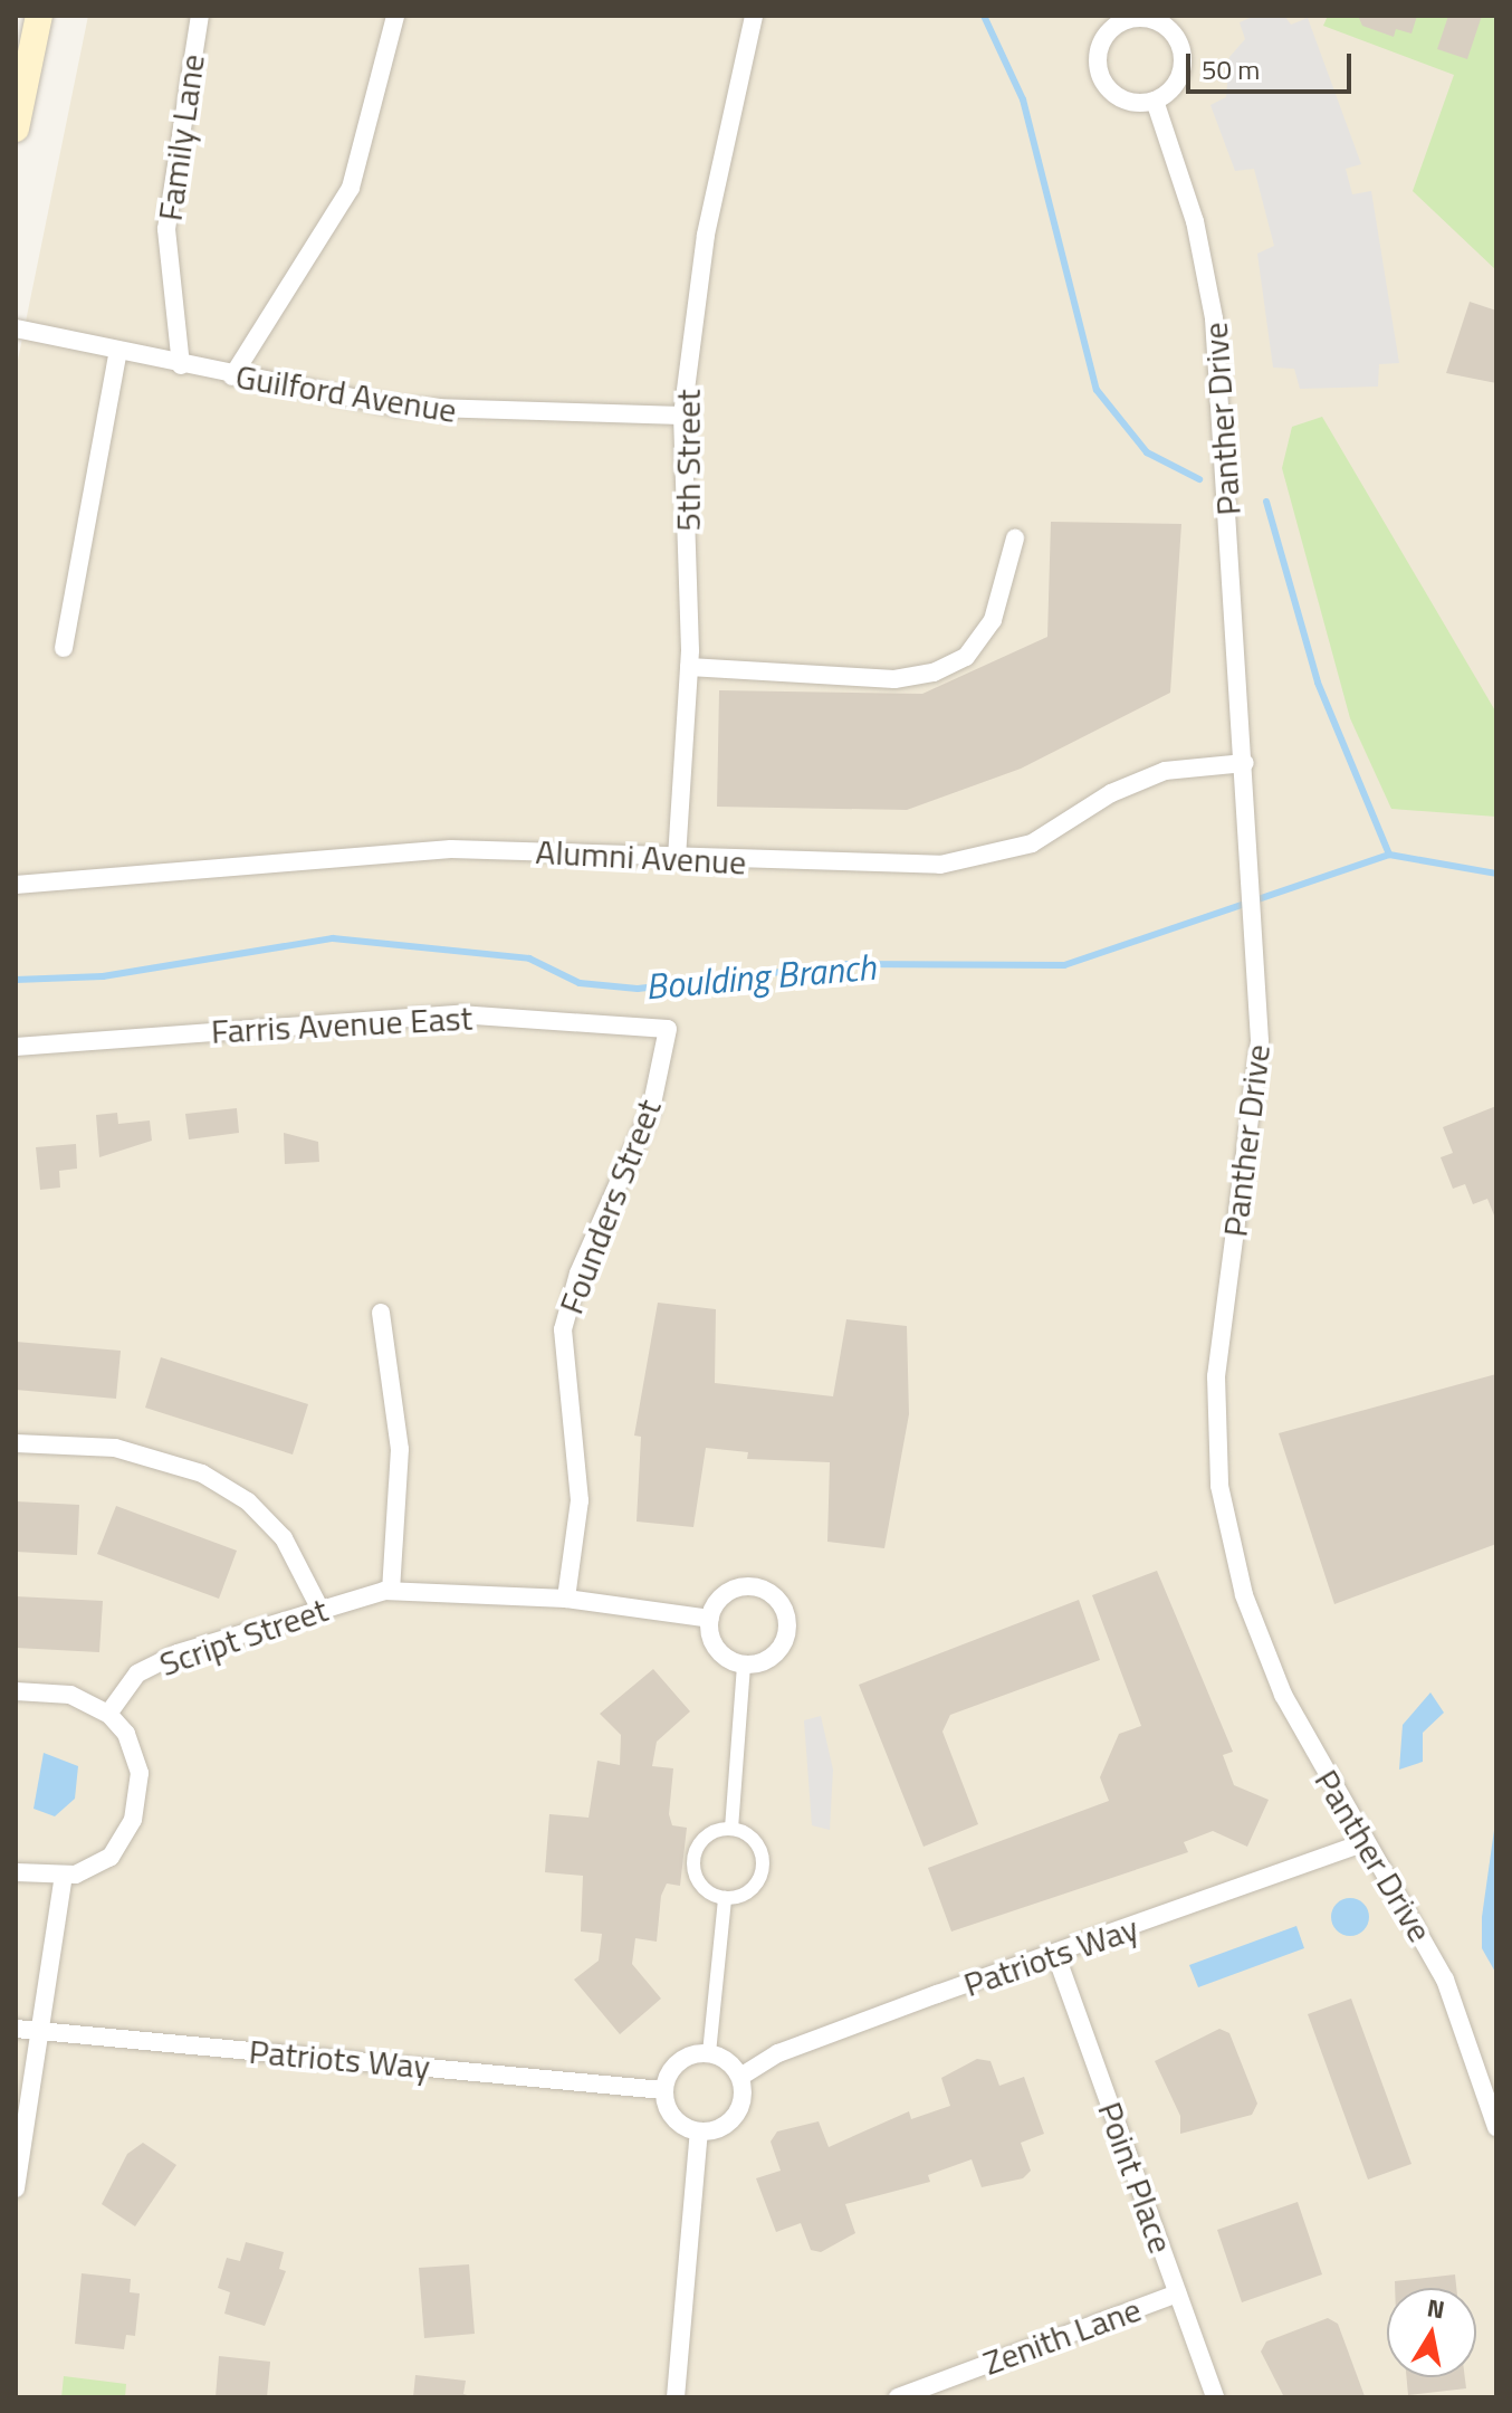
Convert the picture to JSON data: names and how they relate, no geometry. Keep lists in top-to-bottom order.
{
  "streets": {
    "street": [
      "Family Lane",
      "Guilford Avenue",
      "Panther Drive",
      "5th Street",
      "Alumni Avenue",
      "Farris Avenue East",
      "Founders Street",
      "Script Street",
      "Patriots Way",
      "Point Place",
      "Zenith Lane"
    ]
  },
  "crossings": [
    ["Family Lane", "Guilford Avenue"],
    ["Guilford Avenue", "5th Street"],
    ["Panther Drive", "Alumni Avenue"],
    ["Panther Drive", "Patriots Way"],
    ["5th Street", "Alumni Avenue"],
    ["Farris Avenue East", "Founders Street"],
    ["Founders Street", "Script Street"],
    ["Patriots Way", "Point Place"],
    ["Point Place", "Zenith Lane"]
  ],
  "water": ["Boulding Branch"],
  "scale_bar": "50 m",
  "north": "top"
}
